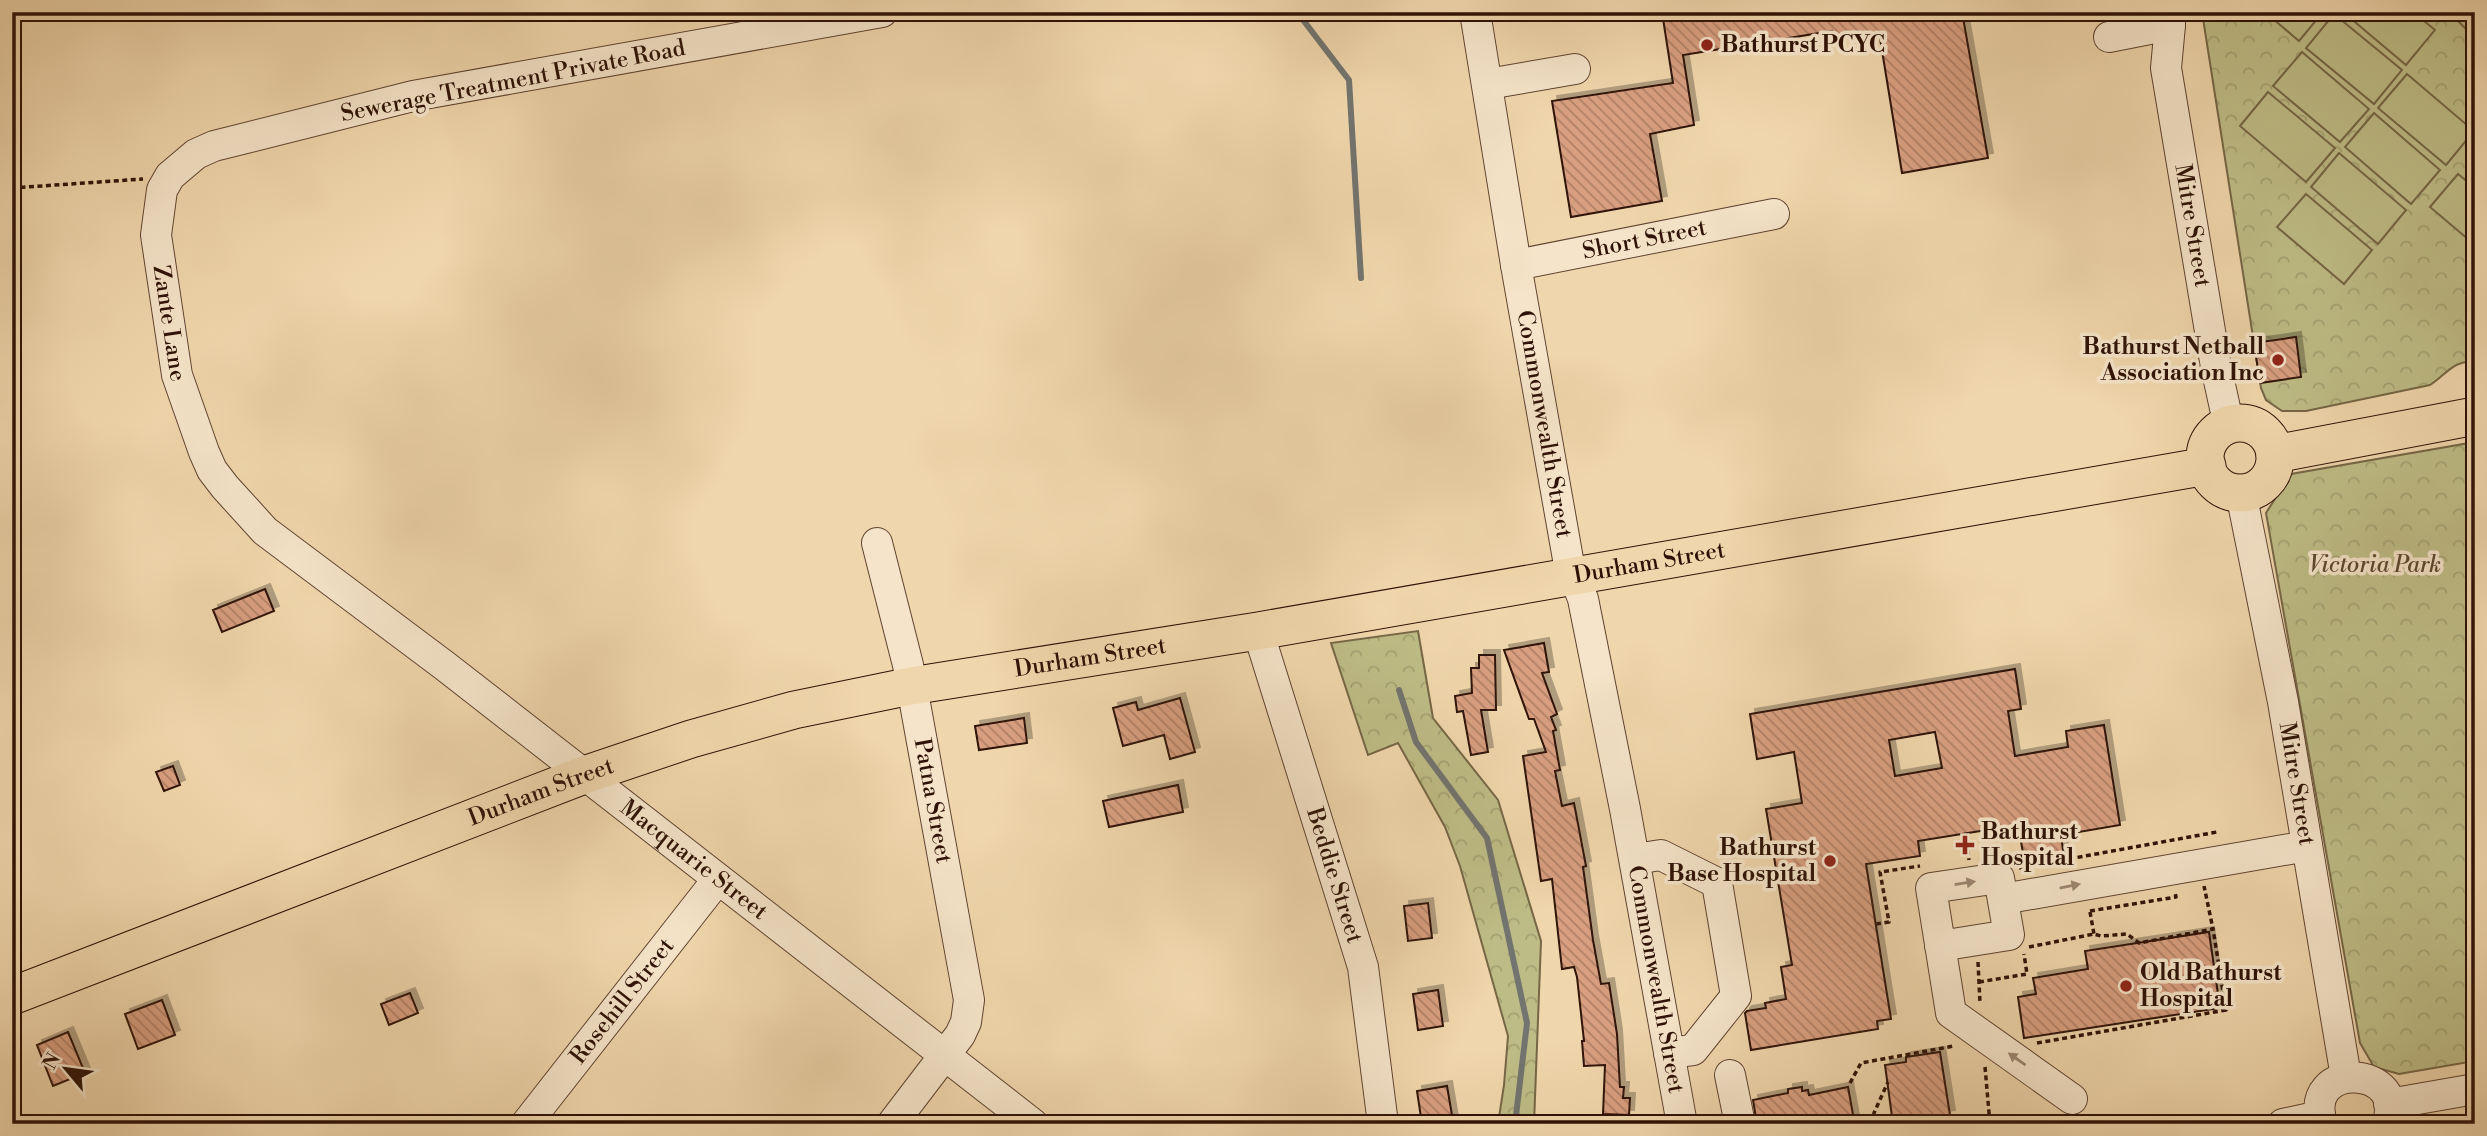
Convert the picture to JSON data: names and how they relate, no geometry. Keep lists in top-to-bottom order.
{
  "streets": {
    "main road": ["Durham Street"],
    "street": [
      "Sewerage Treatment Private Road",
      "Mitre Street",
      "Short Street",
      "Zante Lane",
      "Commonwealth Street",
      "Patna Street",
      "Macquarie Street",
      "Beddie Street",
      "Rosehill Street"
    ]
  },
  "crossings": [
    ["Sewerage Treatment Private Road", "Zante Lane"],
    ["Mitre Street", "Durham Street"],
    ["Short Street", "Commonwealth Street"],
    ["Zante Lane", "Macquarie Street"],
    ["Commonwealth Street", "Durham Street"],
    ["Durham Street", "Patna Street"],
    ["Durham Street", "Macquarie Street"],
    ["Durham Street", "Beddie Street"],
    ["Patna Street", "Macquarie Street"],
    ["Macquarie Street", "Rosehill Street"]
  ],
  "parks": ["Victoria Park"],
  "places": {
    "other": [
      "Bathurst PCYC",
      "Bathurst Netball Association Inc",
      "Bathurst Base Hospital",
      "Old Bathurst Hospital"
    ],
    "health": ["Bathurst Hospital"]
  },
  "north": "top left"
}
